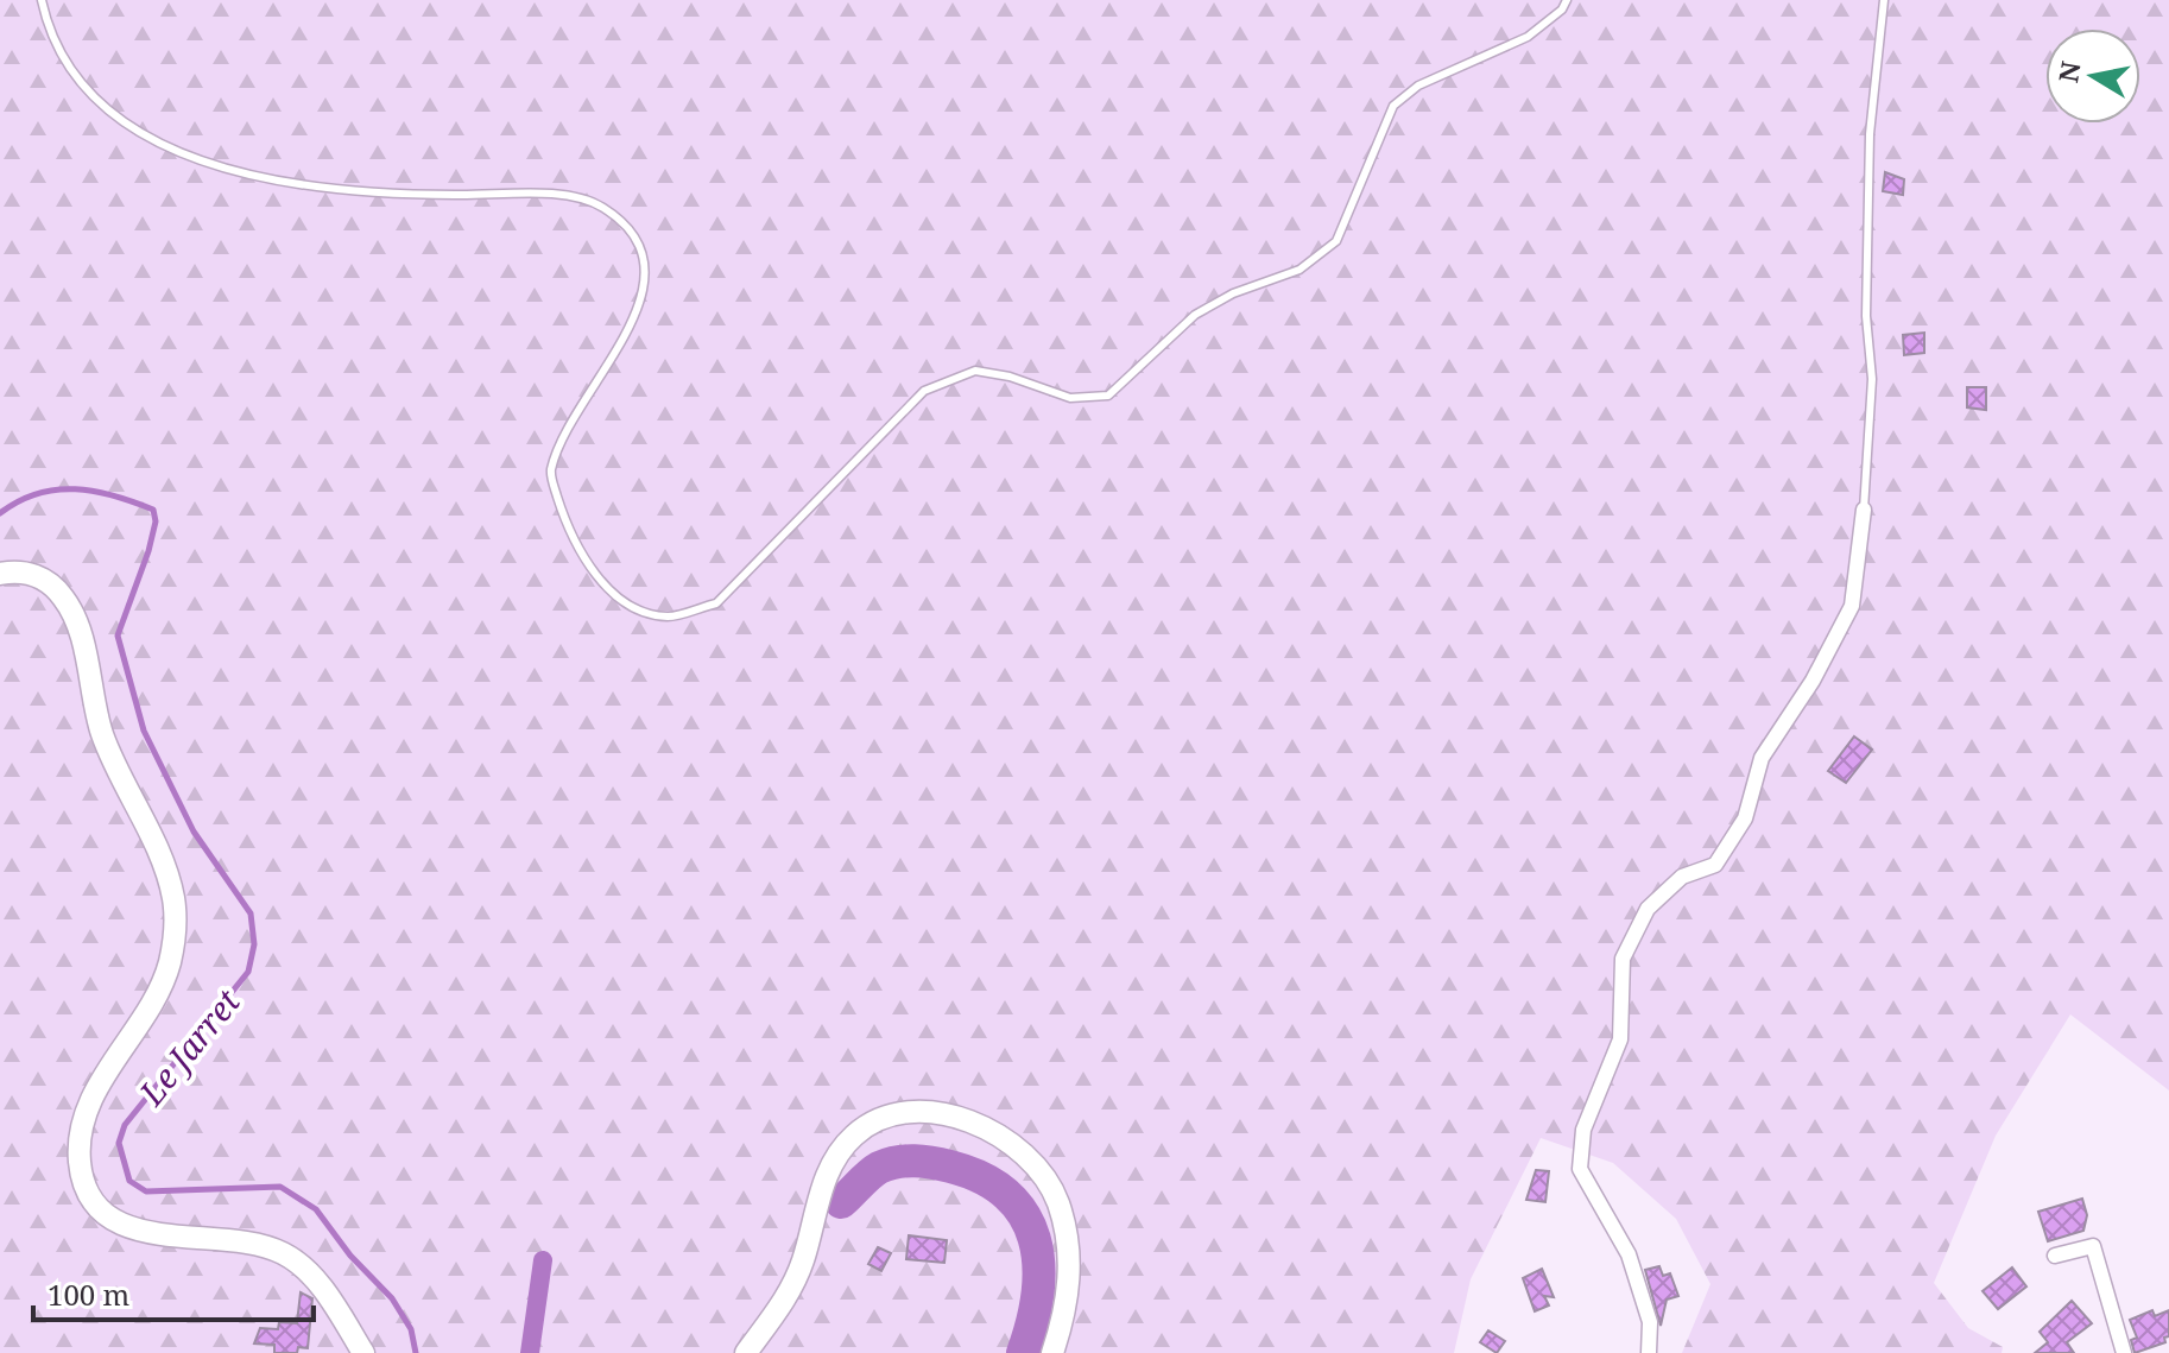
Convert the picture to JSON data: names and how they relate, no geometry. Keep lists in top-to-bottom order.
{
  "water": ["Le Jarret"],
  "scale_bar": "100 m",
  "north": "left"
}
